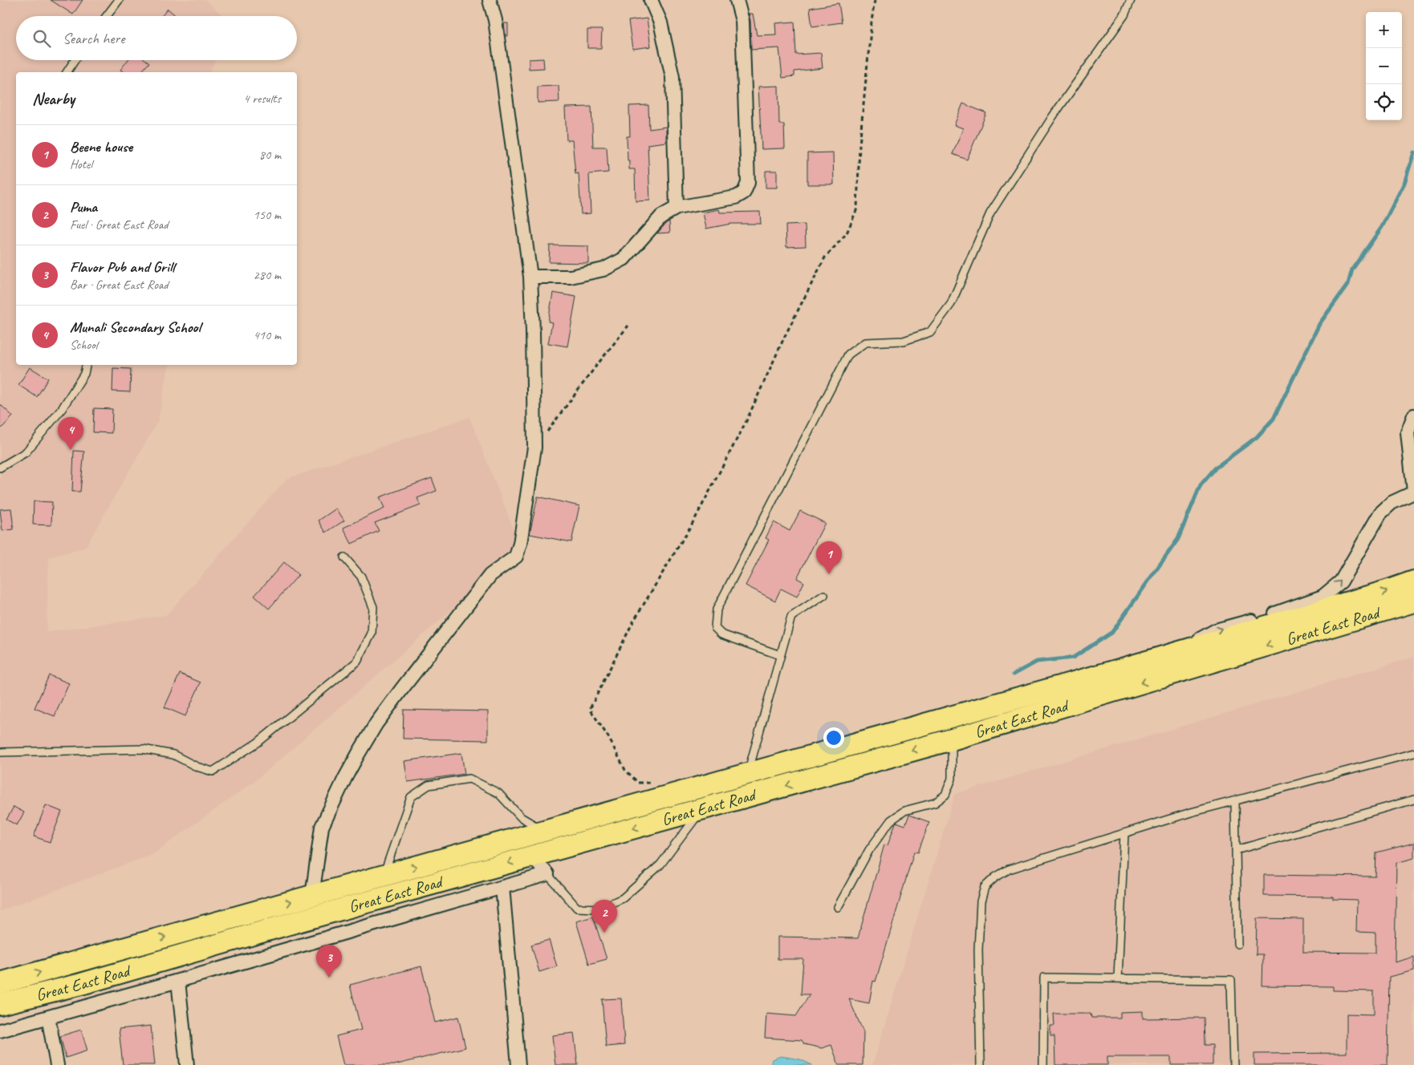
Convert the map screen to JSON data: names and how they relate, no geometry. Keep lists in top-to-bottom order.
{
  "streets": {
    "main road": ["Great East Road"]
  },
  "page": {
    "map_buttons": ["+", "−"],
    "search": "Search here",
    "heading": ["Nearby", "4 results"],
    "list": [
      {
        "mark": "1",
        "name": "Beene house",
        "note": "Hotel",
        "value": "80 m"
      },
      {
        "mark": "2",
        "name": "Puma",
        "note": "Fuel · Great East Road",
        "value": "150 m"
      },
      {
        "mark": "3",
        "name": "Flavor Pub and Grill",
        "note": "Bar · Great East Road",
        "value": "280 m"
      },
      {
        "mark": "4",
        "name": "Munali Secondary School",
        "note": "School",
        "value": "410 m"
      }
    ],
    "pins": [
      "4",
      "1",
      "2",
      "3"
    ]
  }
}
